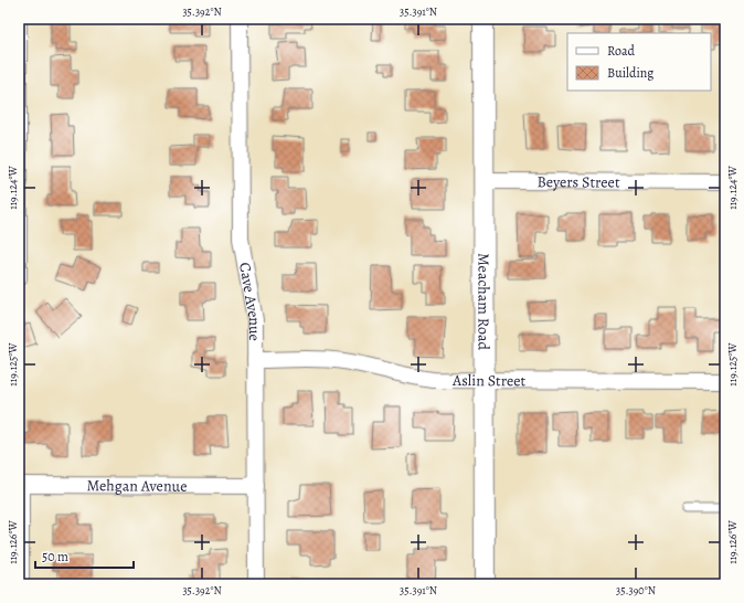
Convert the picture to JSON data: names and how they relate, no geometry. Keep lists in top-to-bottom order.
{
  "streets": {
    "street": [
      "Beyers Street",
      "Cave Avenue",
      "Meacham Road",
      "Aslin Street",
      "Mehgan Avenue"
    ]
  },
  "crossings": [
    ["Beyers Street", "Meacham Road"],
    ["Cave Avenue", "Aslin Street"],
    ["Cave Avenue", "Mehgan Avenue"],
    ["Meacham Road", "Aslin Street"]
  ],
  "legend": ["Road", "Building"],
  "scale_bar": "50 m",
  "coordinates": [
    "35.392°N",
    "35.391°N",
    "119.124°W",
    "119.125°W",
    "119.126°W",
    "35.390°N"
  ]
}
